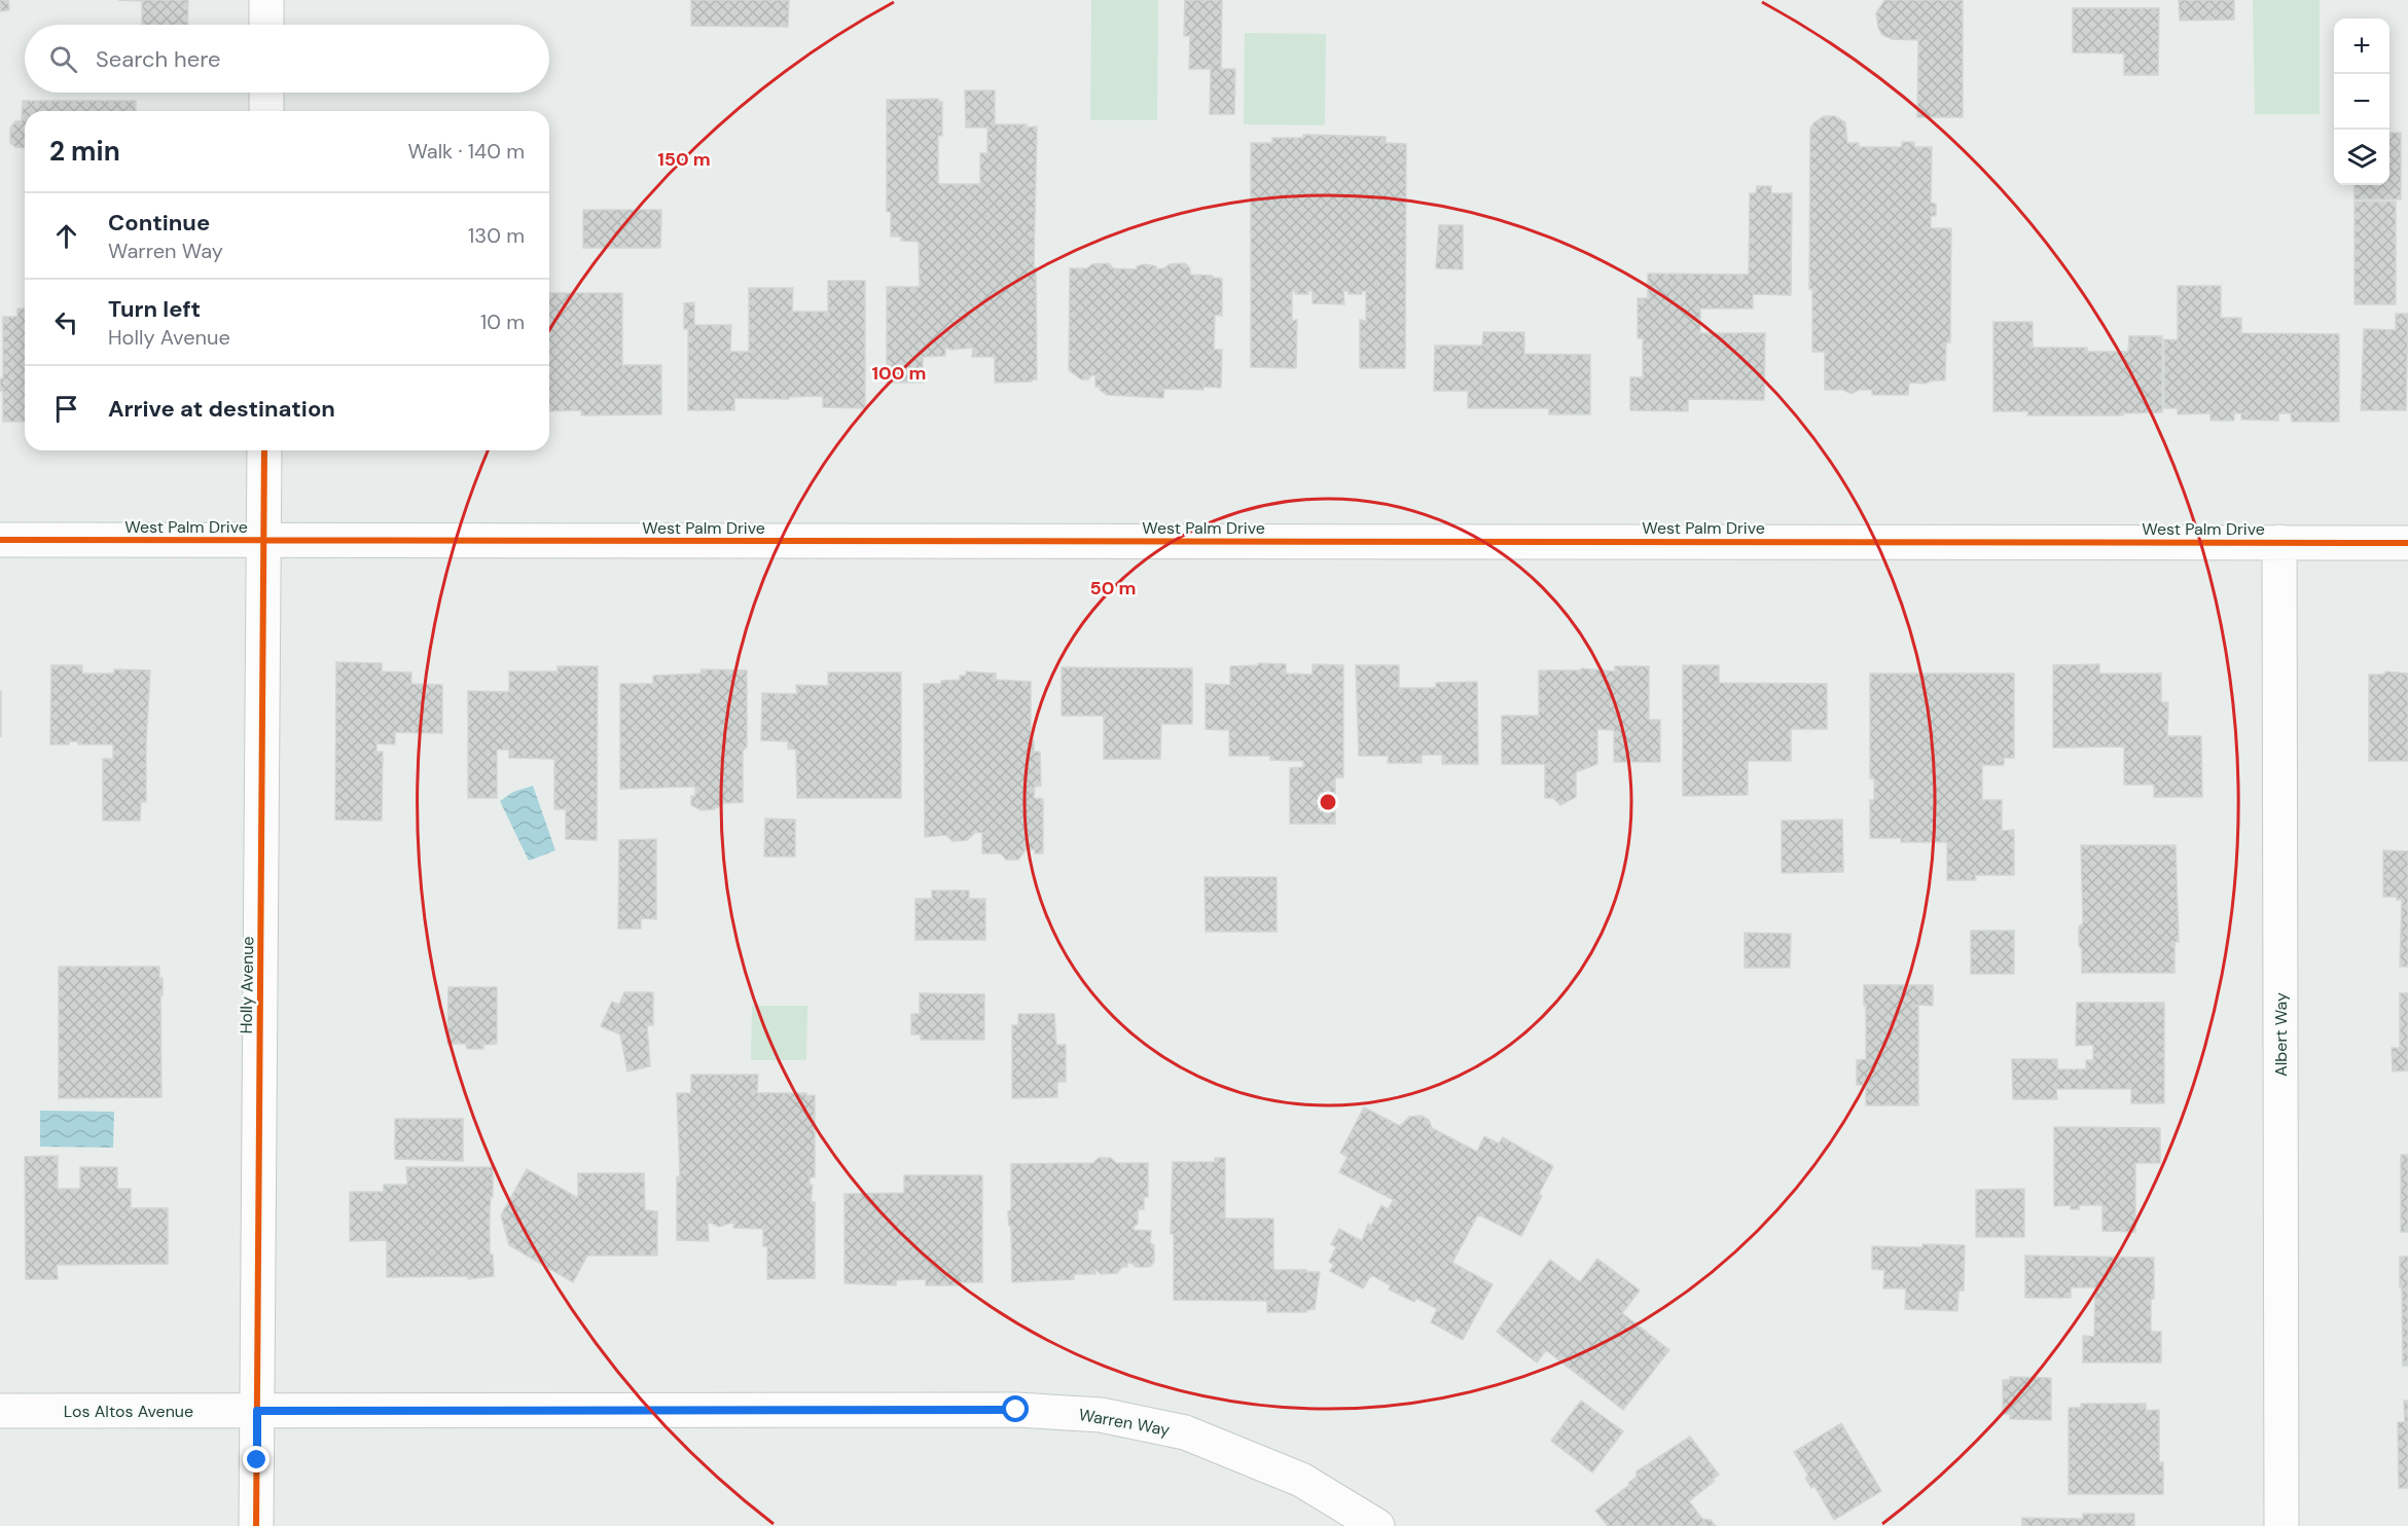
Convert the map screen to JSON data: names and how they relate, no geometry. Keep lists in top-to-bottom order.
{
  "streets": {
    "street": [
      "West Palm Drive",
      "Holly Avenue",
      "Albert Way",
      "Los Altos Avenue",
      "Warren Way"
    ]
  },
  "crossings": [
    ["West Palm Drive", "Holly Avenue"],
    ["West Palm Drive", "Albert Way"],
    ["Holly Avenue", "Los Altos Avenue"],
    ["Holly Avenue", "Warren Way"],
    ["Los Altos Avenue", "Warren Way"]
  ],
  "page": {
    "map_buttons": ["+", "−"],
    "search": "Search here",
    "heading": ["2 min", "Walk · 140 m"],
    "list": [
      ["Continue", "Warren Way", "130 m"],
      ["Turn left", "Holly Avenue", "10 m"],
      "Arrive at destination"
    ]
  },
  "rings": ["150 m", "100 m", "50 m"]
}
